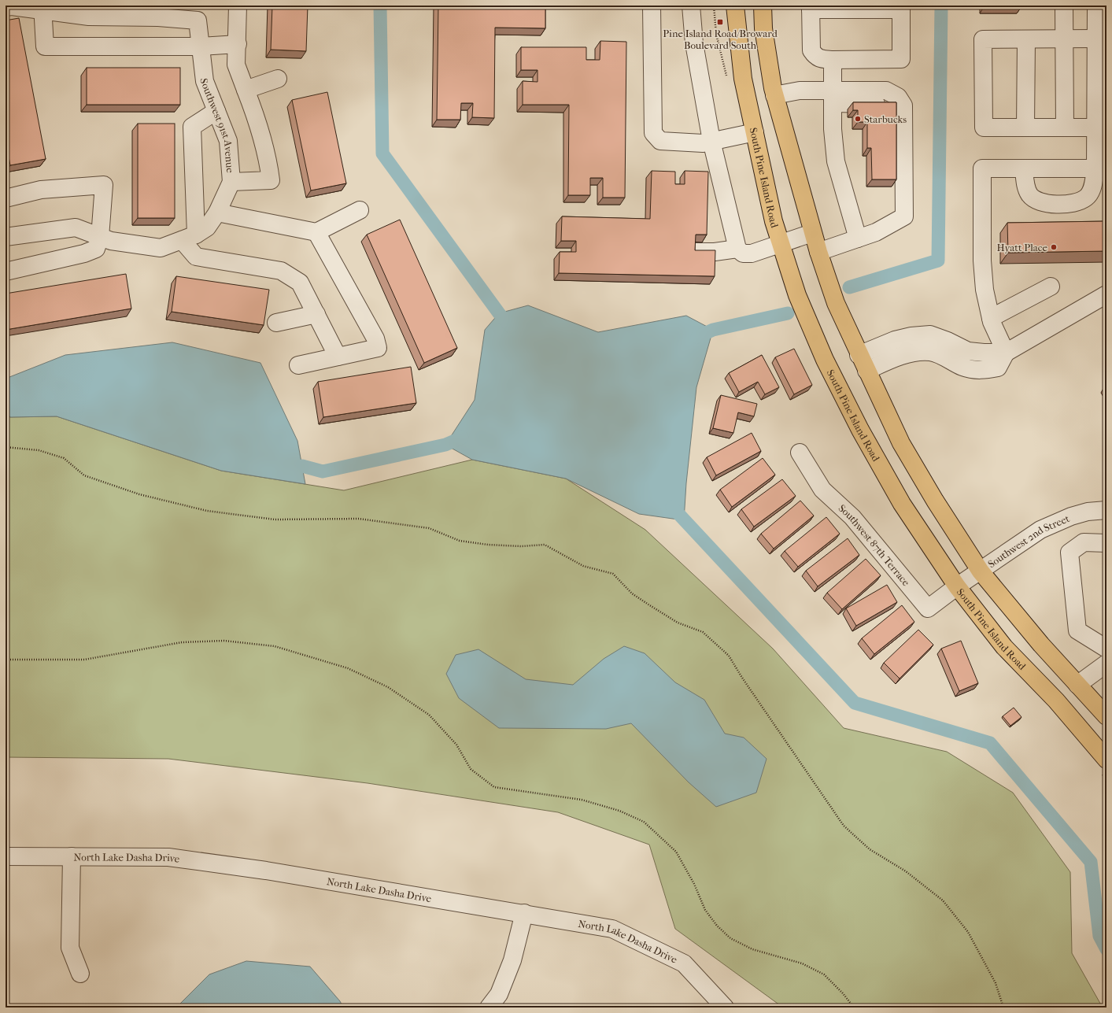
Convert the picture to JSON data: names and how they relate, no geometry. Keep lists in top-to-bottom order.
{
  "streets": {
    "main road": ["South Pine Island Road"],
    "street": [
      "Southwest 91st Avenue",
      "Southwest 2nd Street",
      "Southwest 87th Terrace",
      "North Lake Dasha Drive"
    ]
  },
  "crossings": [
    ["South Pine Island Road", "Southwest 2nd Street"],
    ["South Pine Island Road", "Southwest 87th Terrace"],
    ["Southwest 2nd Street", "Southwest 87th Terrace"]
  ],
  "places": {
    "transit": ["Pine Island Road/Broward Boulevard South"],
    "other": ["Starbucks", "Hyatt Place"]
  }
}
